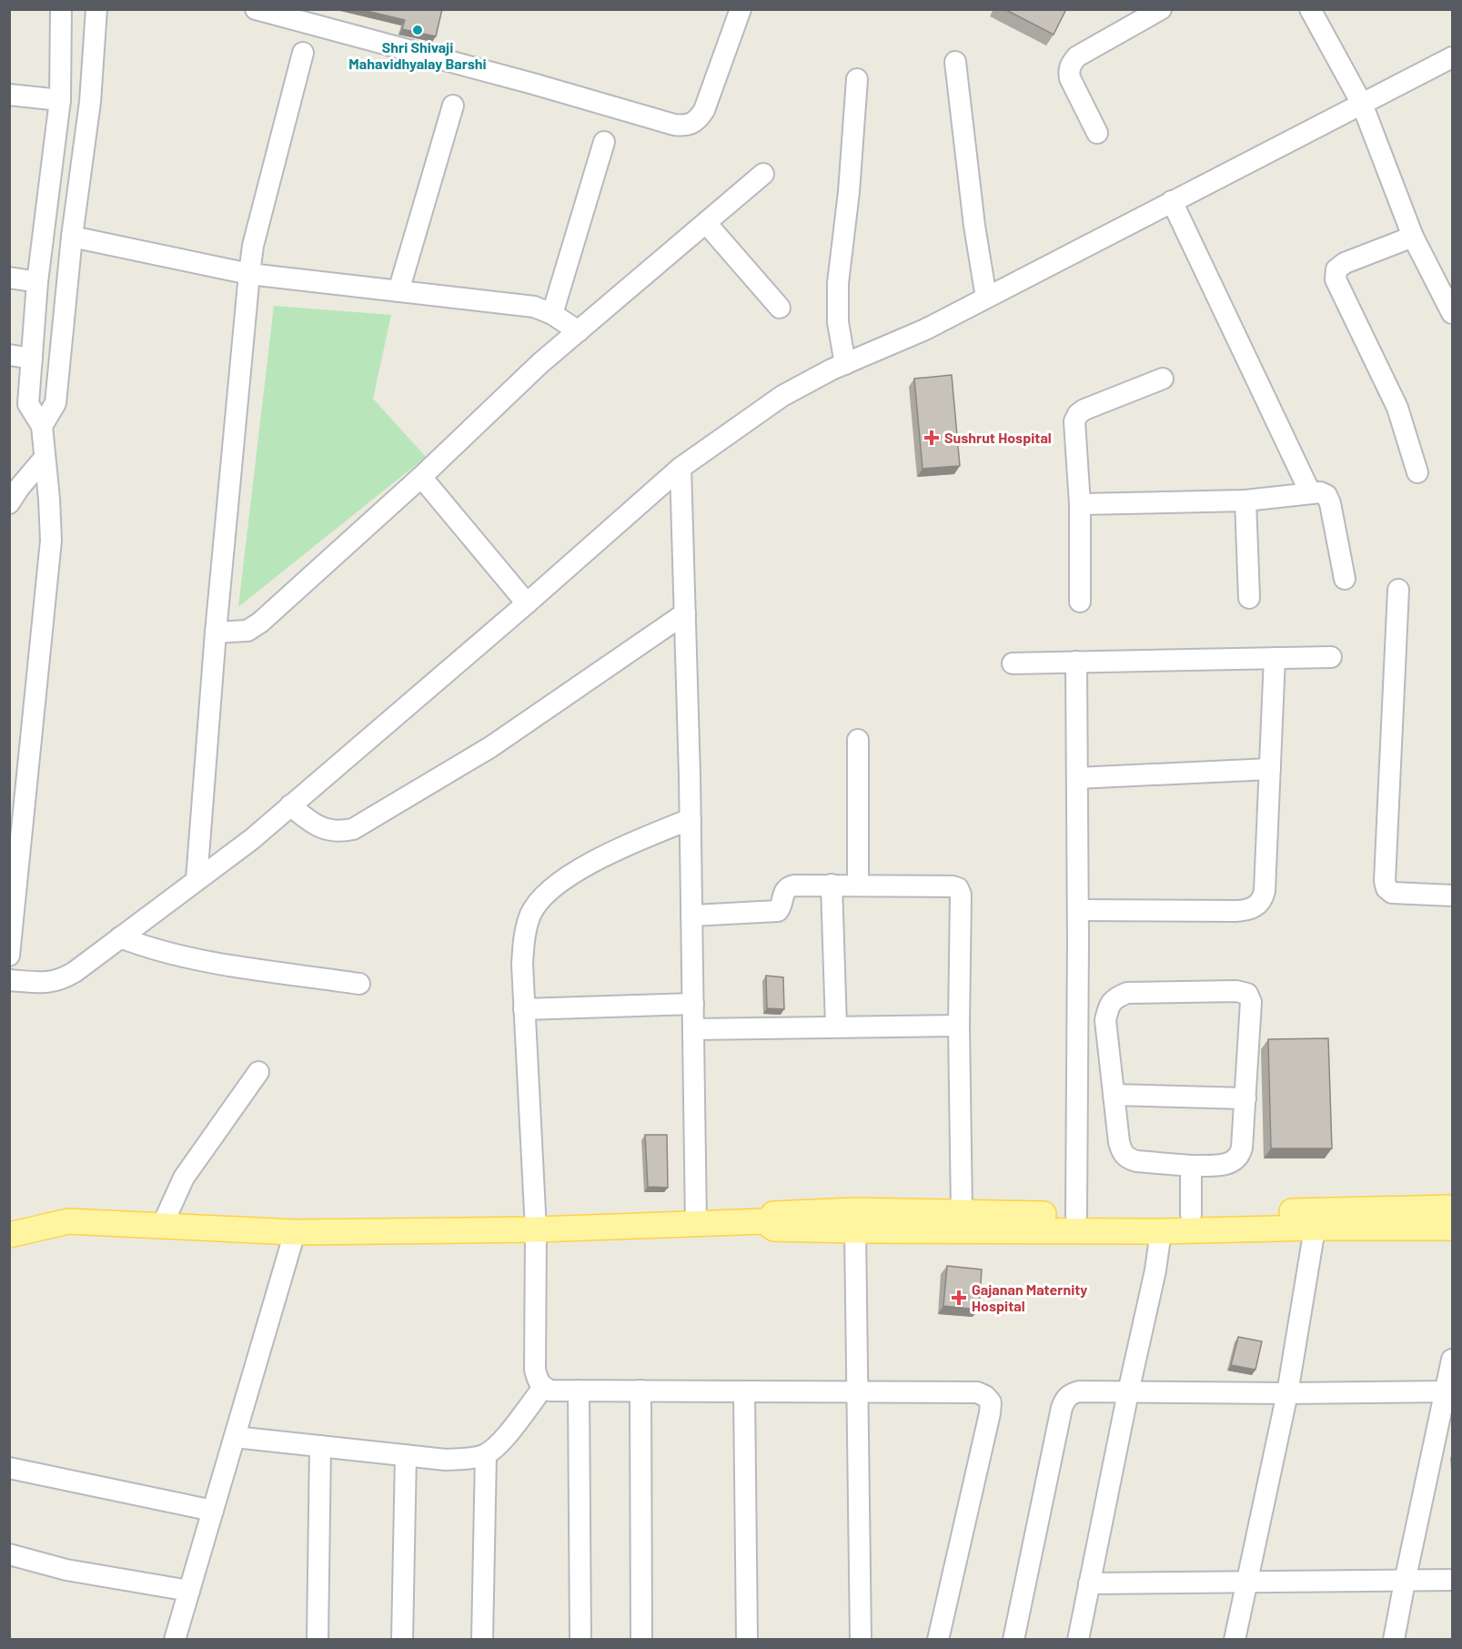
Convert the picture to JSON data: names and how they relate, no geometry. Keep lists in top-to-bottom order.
{
  "places": {
    "other": ["Shri Shivaji Mahavidhyalay Barshi"],
    "health": ["Sushrut Hospital", "Gajanan Maternity Hospital"]
  }
}
